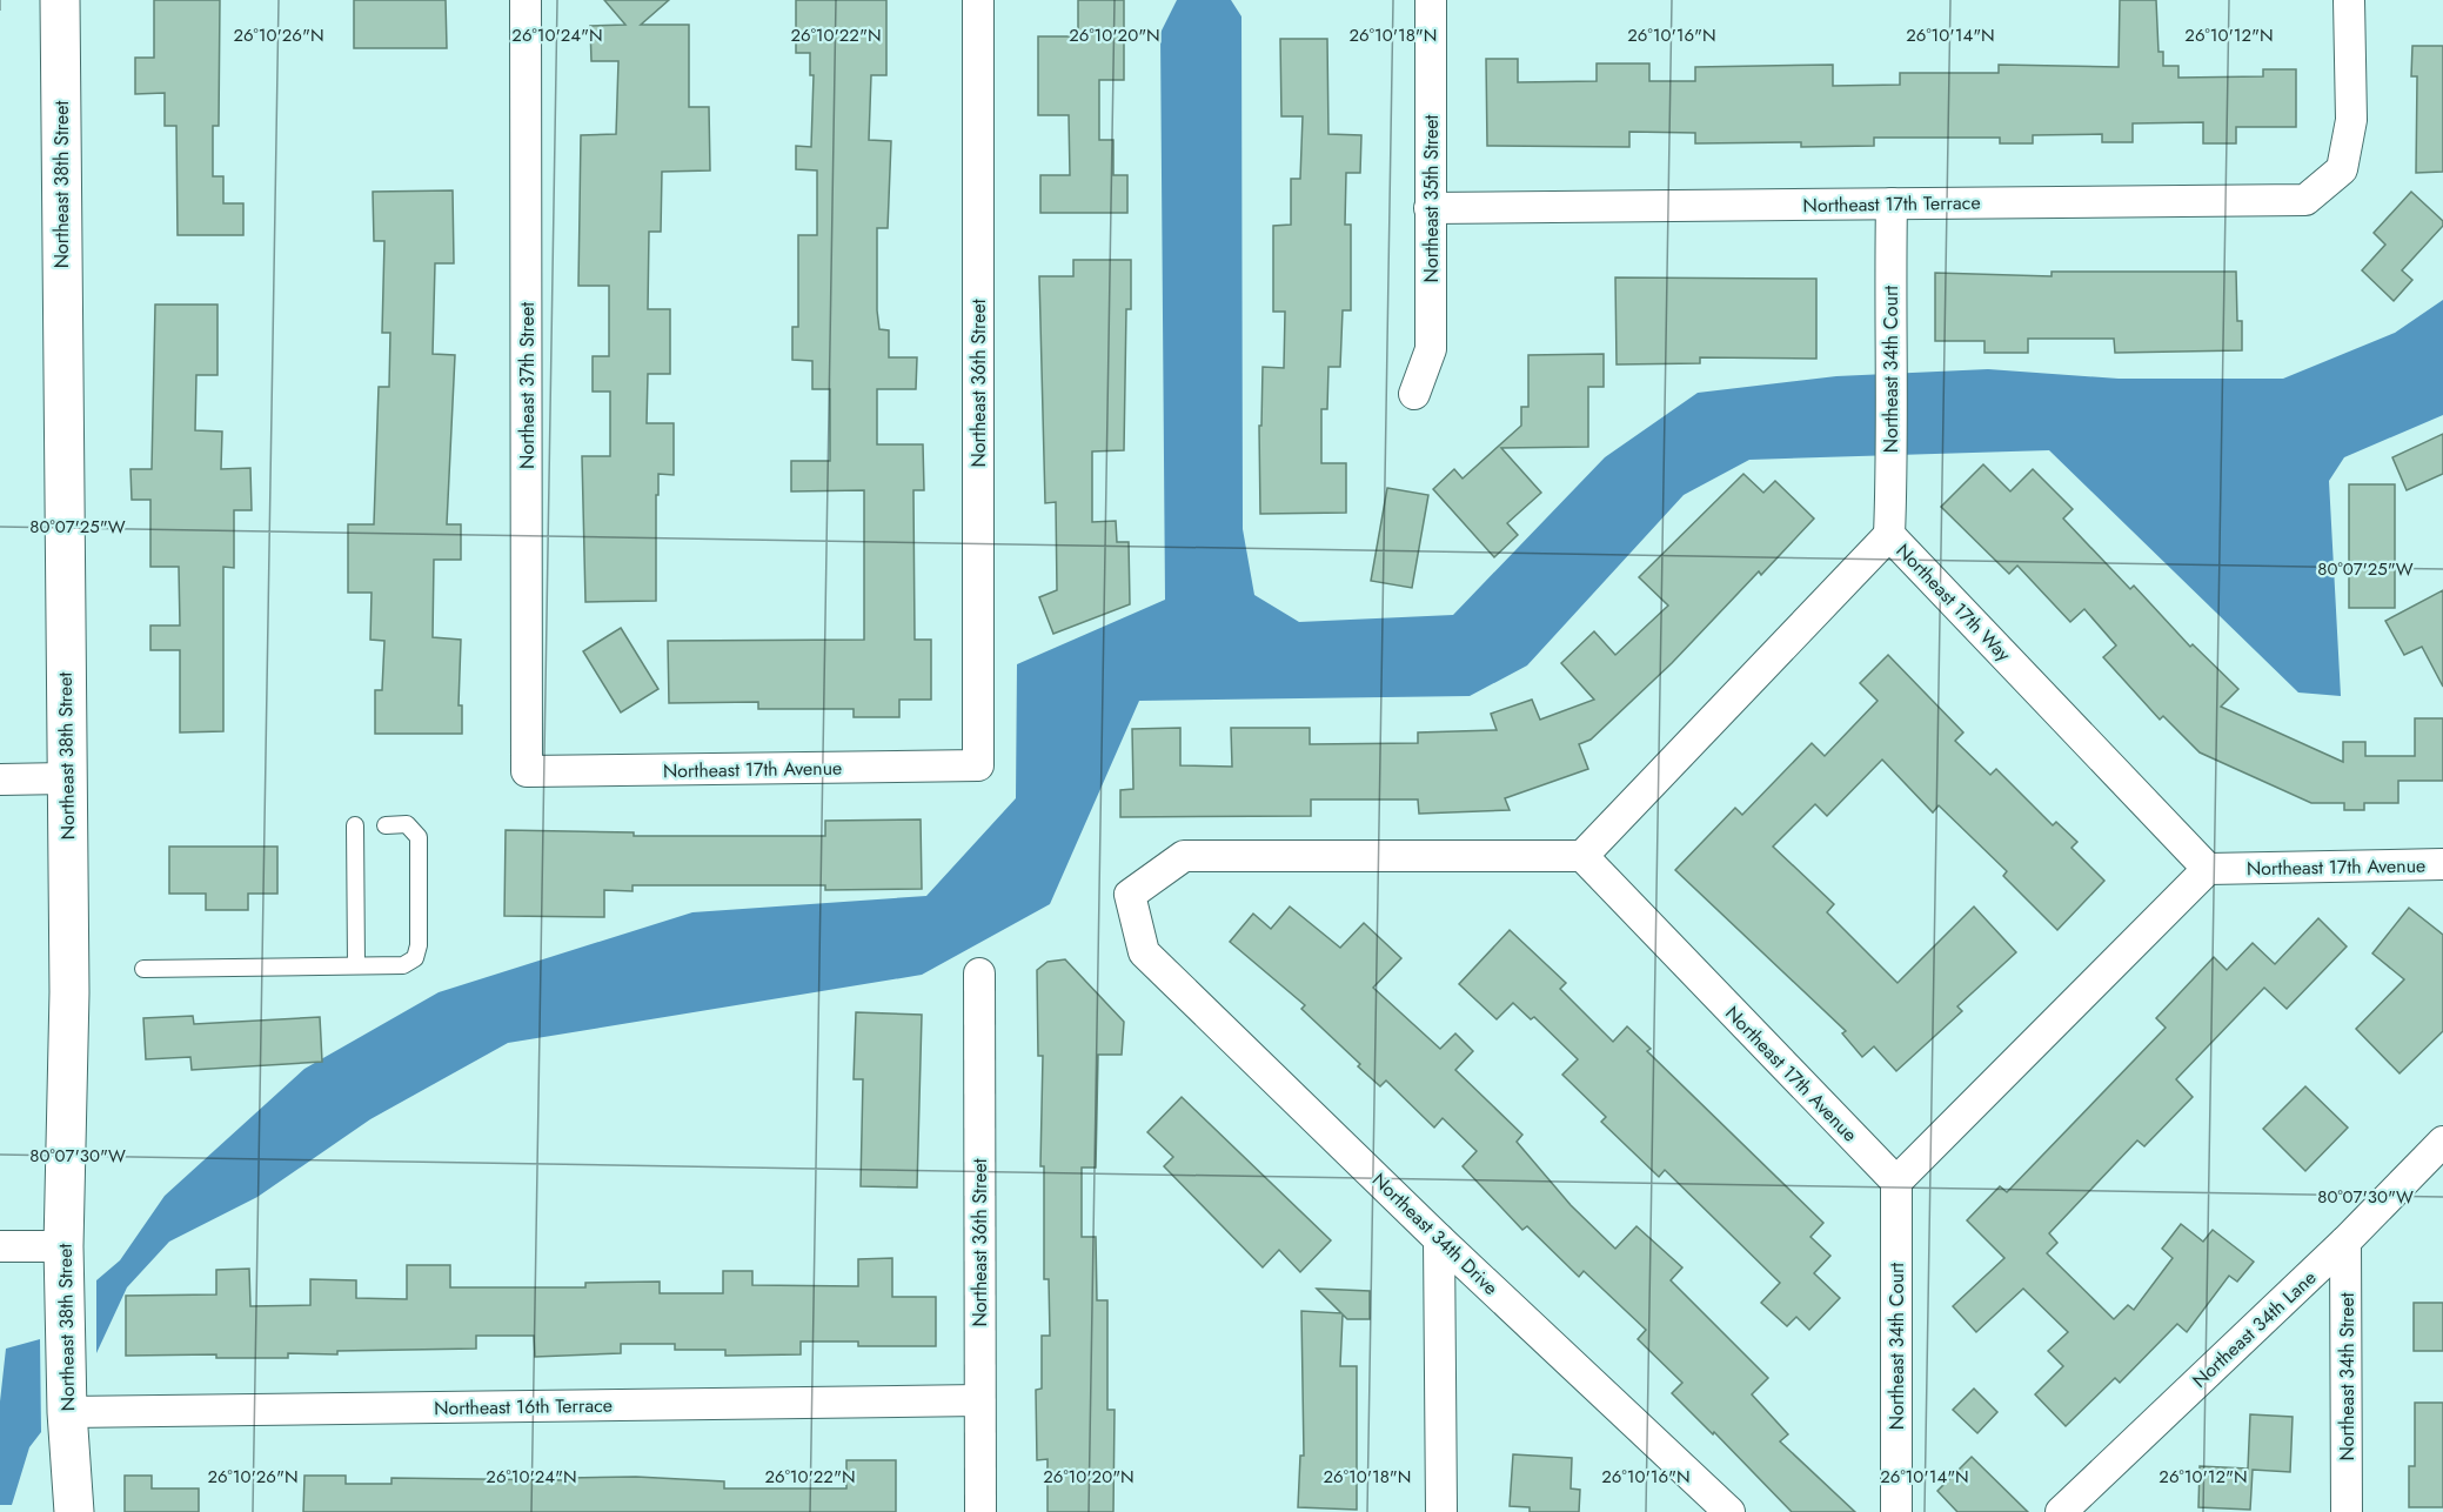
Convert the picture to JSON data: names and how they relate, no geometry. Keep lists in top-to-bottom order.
{
  "streets": {
    "street": [
      "Northeast 38th Street",
      "Northeast 35th Street",
      "Northeast 17th Terrace",
      "Northeast 34th Court",
      "Northeast 36th Street",
      "Northeast 37th Street",
      "Northeast 17th Way",
      "Northeast 17th Avenue",
      "Northeast 34th Drive",
      "Northeast 34th Lane",
      "Northeast 34th Street",
      "Northeast 16th Terrace"
    ]
  },
  "crossings": [
    ["Northeast 38th Street", "Northeast 16th Terrace"],
    ["Northeast 35th Street", "Northeast 17th Terrace"],
    ["Northeast 17th Terrace", "Northeast 34th Court"],
    ["Northeast 34th Court", "Northeast 17th Way"],
    ["Northeast 34th Court", "Northeast 17th Avenue"],
    ["Northeast 36th Street", "Northeast 17th Avenue"],
    ["Northeast 36th Street", "Northeast 16th Terrace"],
    ["Northeast 37th Street", "Northeast 17th Avenue"],
    ["Northeast 17th Way", "Northeast 17th Avenue"],
    ["Northeast 17th Way", "Northeast 34th Drive"],
    ["Northeast 17th Avenue", "Northeast 34th Drive"],
    ["Northeast 34th Lane", "Northeast 34th Street"]
  ],
  "coordinates": [
    "26°10'26\"N",
    "26°10'24\"N",
    "26°10'22\"N",
    "26°10'20\"N",
    "26°10'18\"N",
    "26°10'16\"N",
    "26°10'14\"N",
    "26°10'12\"N",
    "80°07'25\"W",
    "80°07'30\"W"
  ]
}
